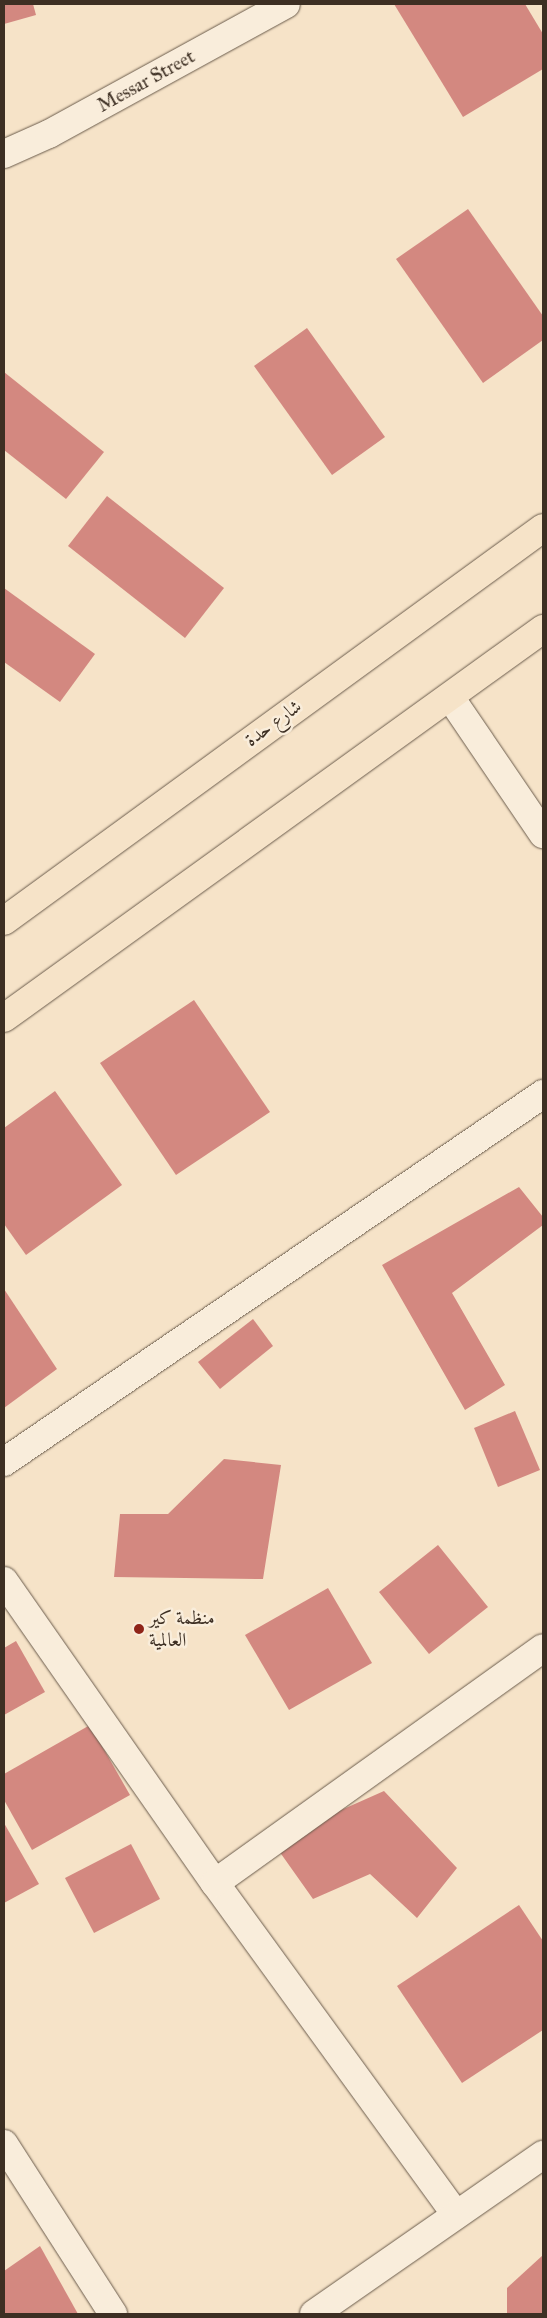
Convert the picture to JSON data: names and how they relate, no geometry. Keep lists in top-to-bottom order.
{
  "streets": {
    "main road": ["شارع حدة"],
    "street": ["Messar Street"]
  },
  "places": ["منظمة كير العالمية"]
}
